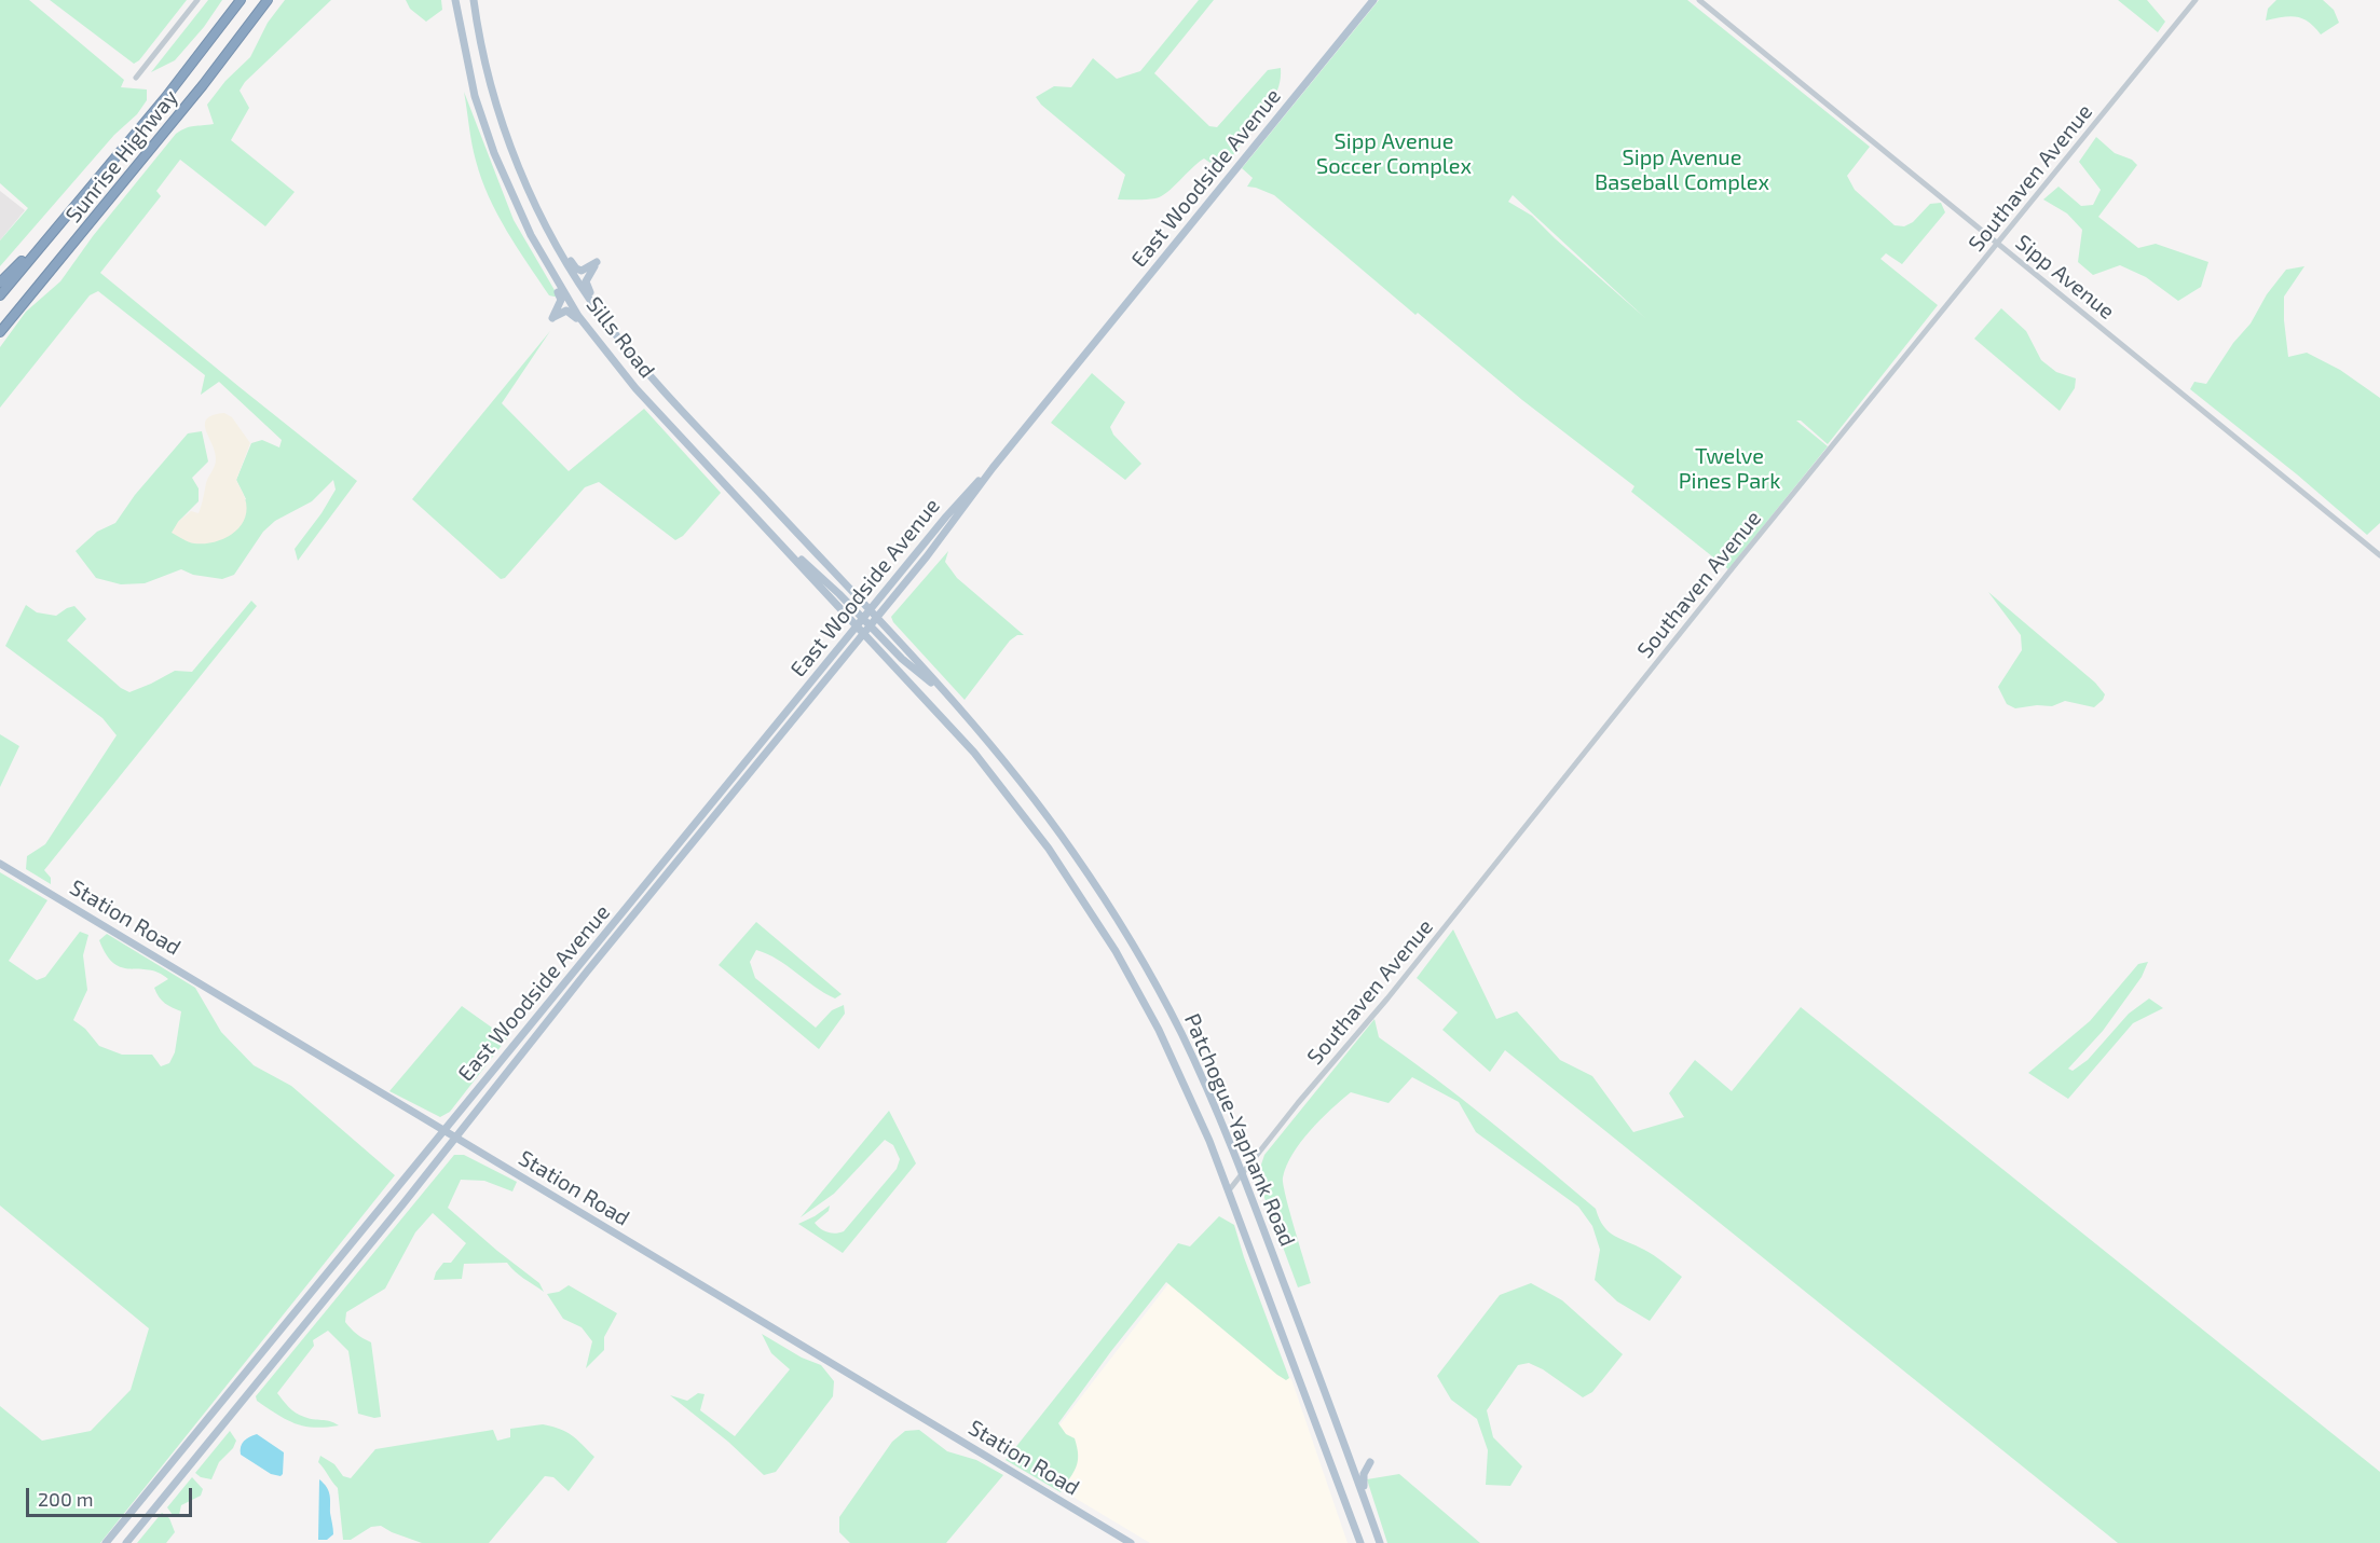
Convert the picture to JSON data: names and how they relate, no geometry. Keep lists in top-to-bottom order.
{
  "streets": {
    "highway": ["Sunrise Highway"],
    "main road": [
      "East Woodside Avenue",
      "Sills Road",
      "Station Road",
      "Patchogue-Yaphank Road"
    ],
    "street": ["Southaven Avenue", "Sipp Avenue"]
  },
  "crossings": [
    ["East Woodside Avenue", "Sills Road"],
    ["East Woodside Avenue", "Station Road"],
    ["East Woodside Avenue", "Patchogue-Yaphank Road"],
    ["Southaven Avenue", "Sipp Avenue"],
    ["Southaven Avenue", "Patchogue-Yaphank Road"],
    ["Sills Road", "Patchogue-Yaphank Road"]
  ],
  "parks": ["Sipp Avenue Soccer Complex", "Sipp Avenue Baseball Complex", "Twelve Pines Park"],
  "scale_bar": "200 m"
}
